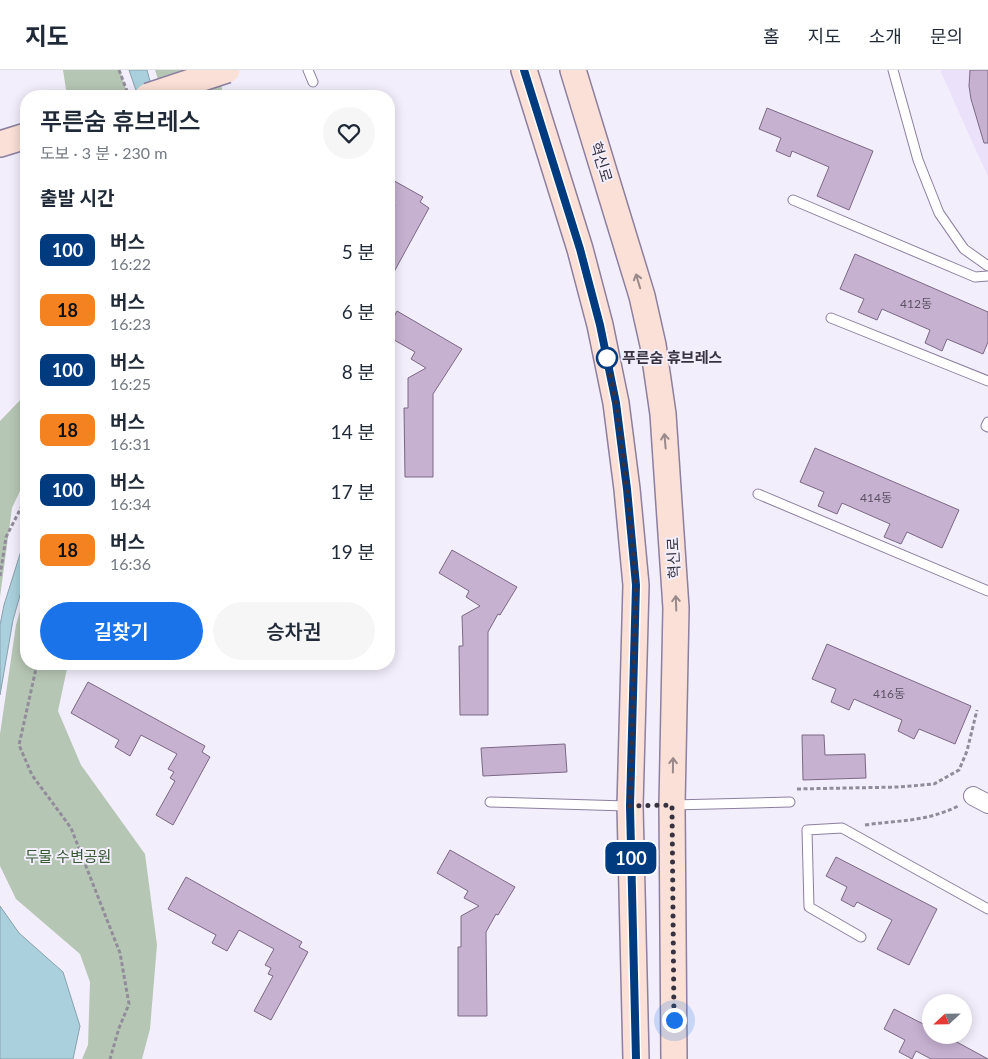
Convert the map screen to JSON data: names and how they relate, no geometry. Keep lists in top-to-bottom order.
{
  "streets": {
    "street": ["혁신로"]
  },
  "parks": ["두물 수변공원"],
  "places": ["푸른숨 휴브레스"],
  "lines": ["bus line 100"],
  "house_numbers": ["412동", "414동", "416동"],
  "north": "left",
  "page": {
    "header": "지도",
    "nav": [
      "홈",
      "지도",
      "소개",
      "문의"
    ],
    "on_map": "100",
    "heading": [
      ["푸른숨 휴브레스", "도보 · 3 분 · 230 m"],
      "출발 시간"
    ],
    "list": [
      {
        "mark": "100",
        "name": "버스",
        "note": "16:22",
        "value": "5 분"
      },
      {
        "mark": "18",
        "name": "버스",
        "note": "16:23",
        "value": "6 분"
      },
      {
        "mark": "100",
        "name": "버스",
        "note": "16:25",
        "value": "8 분"
      },
      {
        "mark": "18",
        "name": "버스",
        "note": "16:31",
        "value": "14 분"
      },
      {
        "mark": "100",
        "name": "버스",
        "note": "16:34",
        "value": "17 분"
      },
      {
        "mark": "18",
        "name": "버스",
        "note": "16:36",
        "value": "19 분"
      }
    ],
    "buttons": ["길찾기", "승차권"]
  }
}
